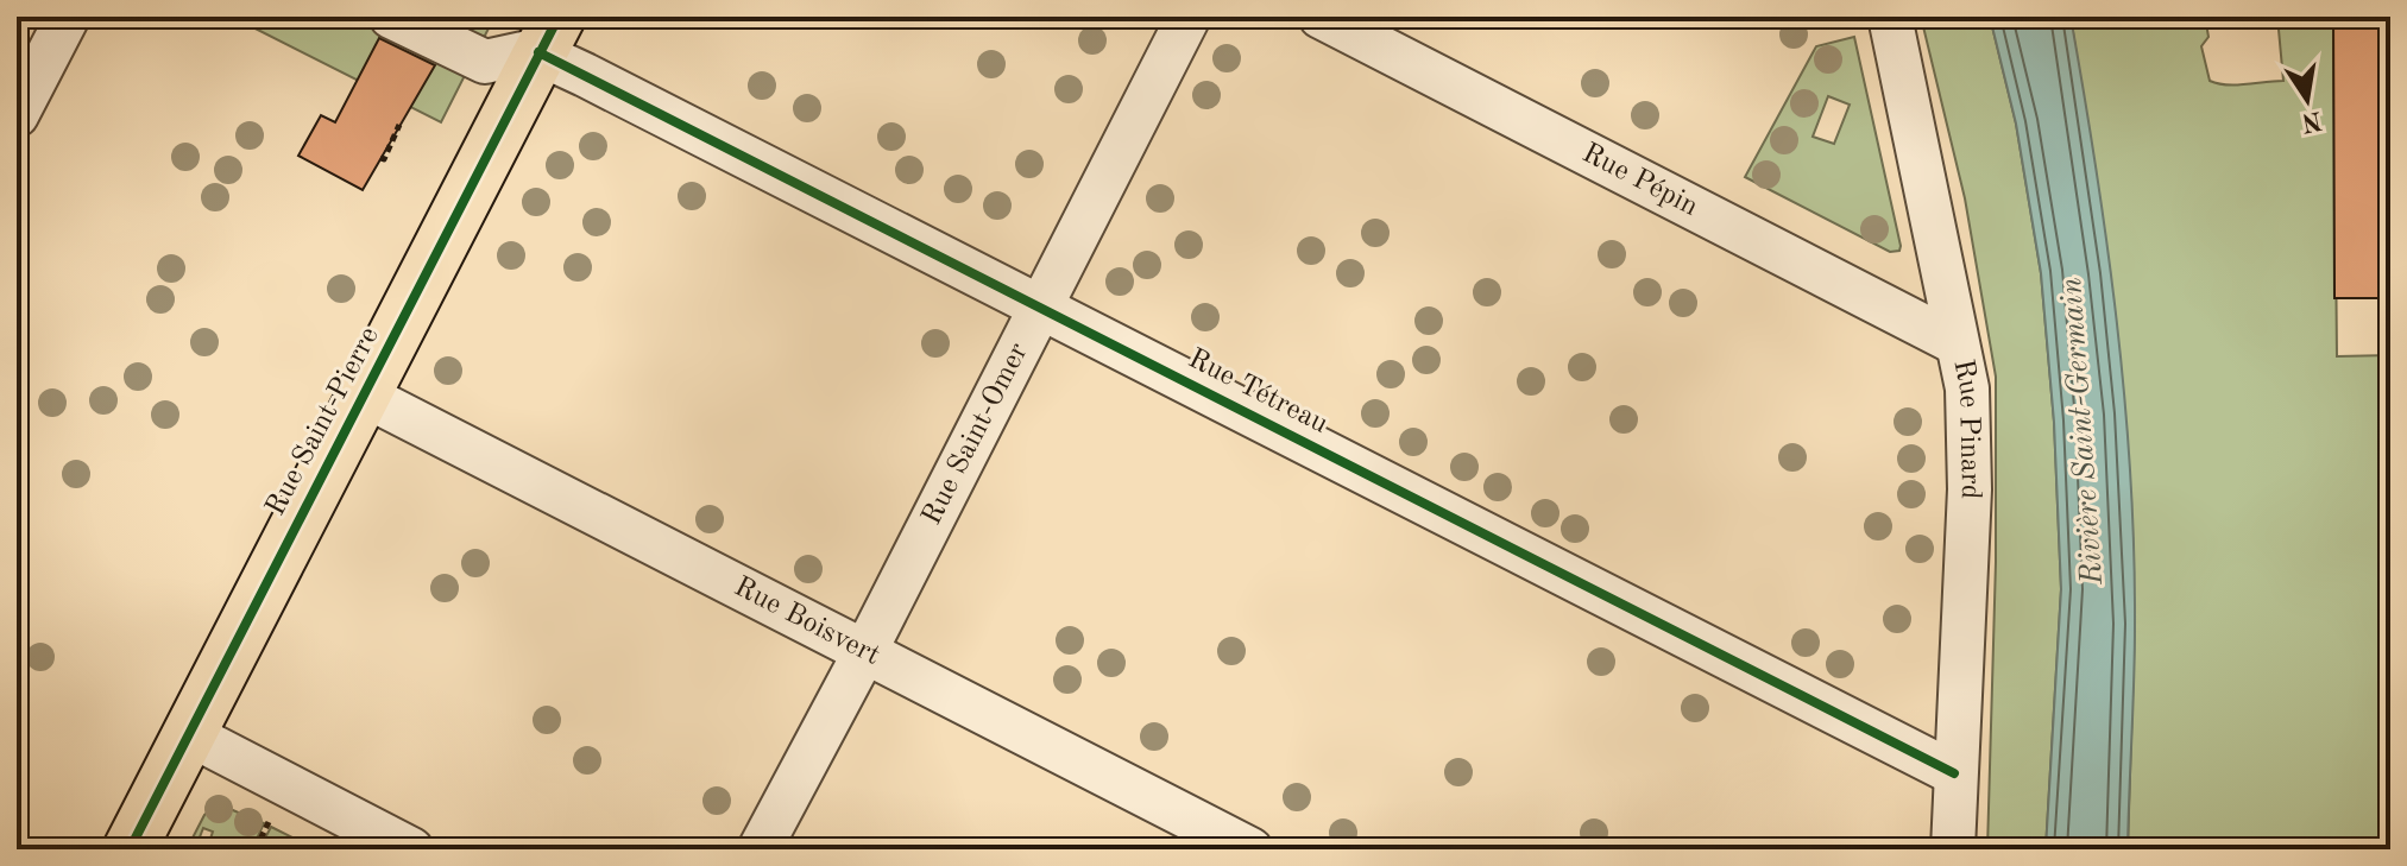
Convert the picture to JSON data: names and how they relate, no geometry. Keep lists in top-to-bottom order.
{
  "streets": {
    "main road": ["Rue Saint-Pierre"],
    "street": [
      "Rue Pépin",
      "Rue Tétreau",
      "Rue Pinard",
      "Rue Saint-Omer",
      "Rue Boisvert"
    ]
  },
  "crossings": [
    ["Rue Pépin", "Rue Pinard"],
    ["Rue Tétreau", "Rue Saint-Pierre"],
    ["Rue Tétreau", "Rue Pinard"],
    ["Rue Tétreau", "Rue Saint-Omer"],
    ["Rue Saint-Pierre", "Rue Boisvert"],
    ["Rue Saint-Omer", "Rue Boisvert"]
  ],
  "water": ["Rivière Saint-Germain"],
  "north": "bottom"
}
